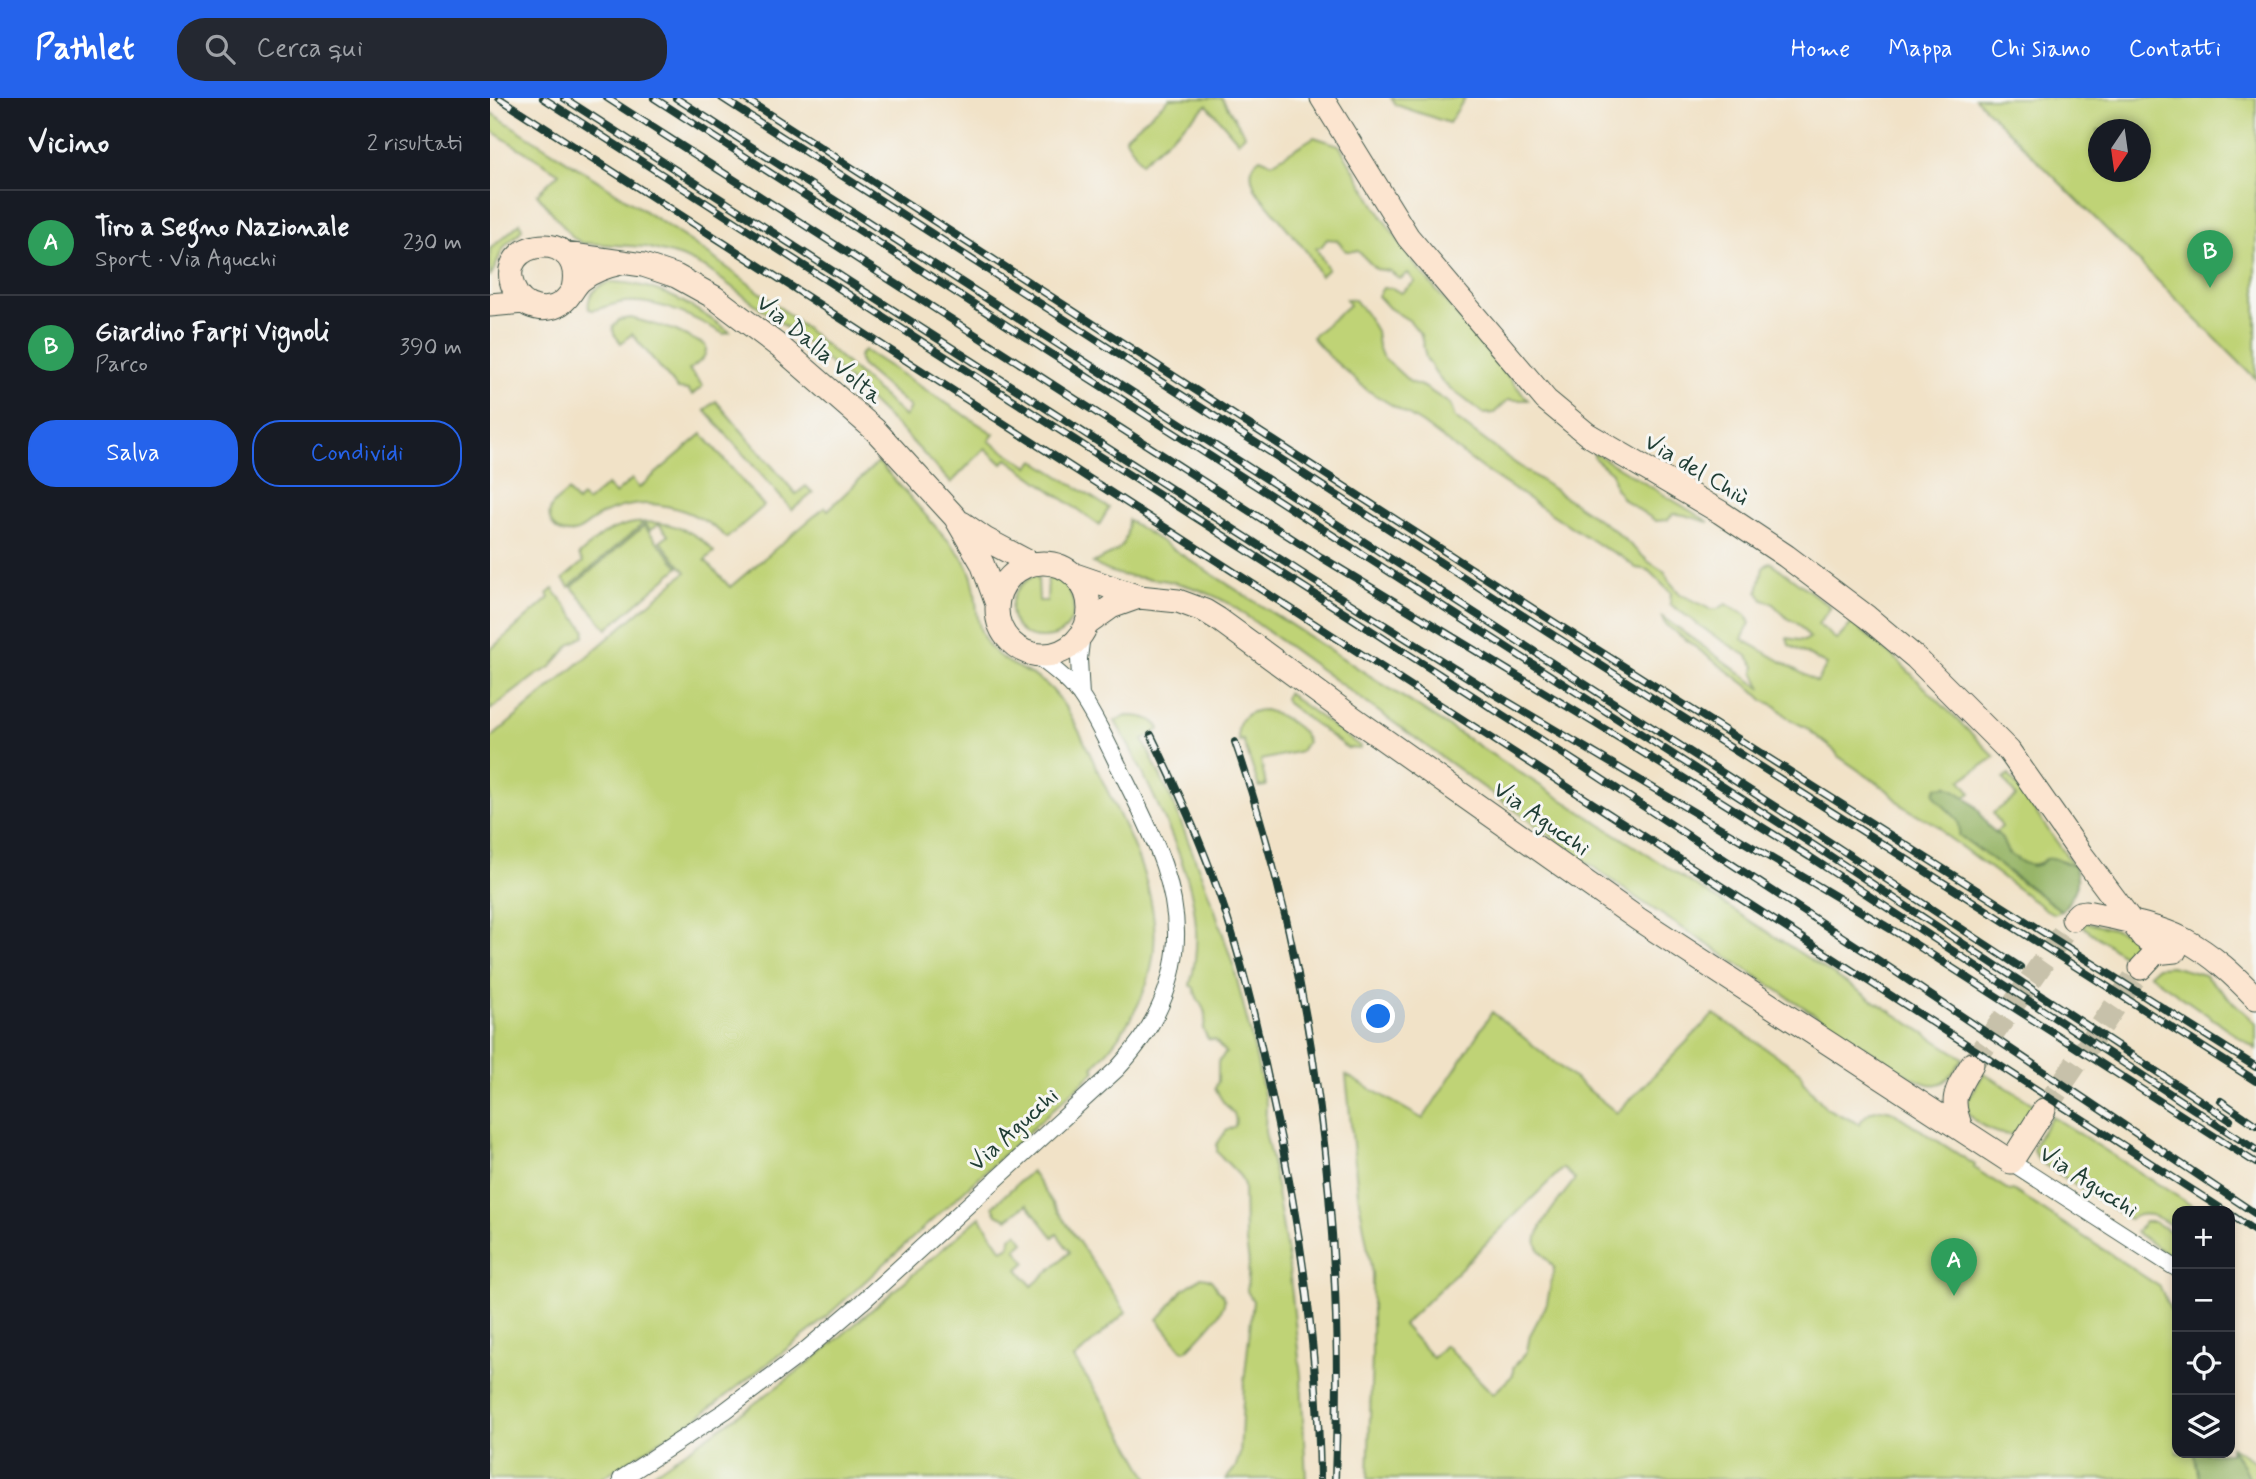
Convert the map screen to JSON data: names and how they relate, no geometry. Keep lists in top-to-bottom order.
{
  "streets": {
    "street": ["Via Dalla Volta", "Via del Chiù", "Via Agucchi"]
  },
  "crossings": [
    ["Via Dalla Volta", "Via Agucchi"]
  ],
  "north": "bottom",
  "page": {
    "header": "Pathlet",
    "search": "Cerca qui",
    "nav": [
      "Home",
      "Mappa",
      "Chi siamo",
      "Contatti"
    ],
    "heading": ["Vicino", "2 risultati"],
    "list": [
      {
        "mark": "A",
        "name": "Tiro a Segno Nazionale",
        "note": "Sport · Via Agucchi",
        "value": "230 m"
      },
      {
        "mark": "B",
        "name": "Giardino Farpi Vignoli",
        "note": "Parco",
        "value": "390 m"
      }
    ],
    "pins": ["B", "A"],
    "buttons": ["Salva", "Condividi"],
    "map_buttons": ["+", "−"]
  }
}
